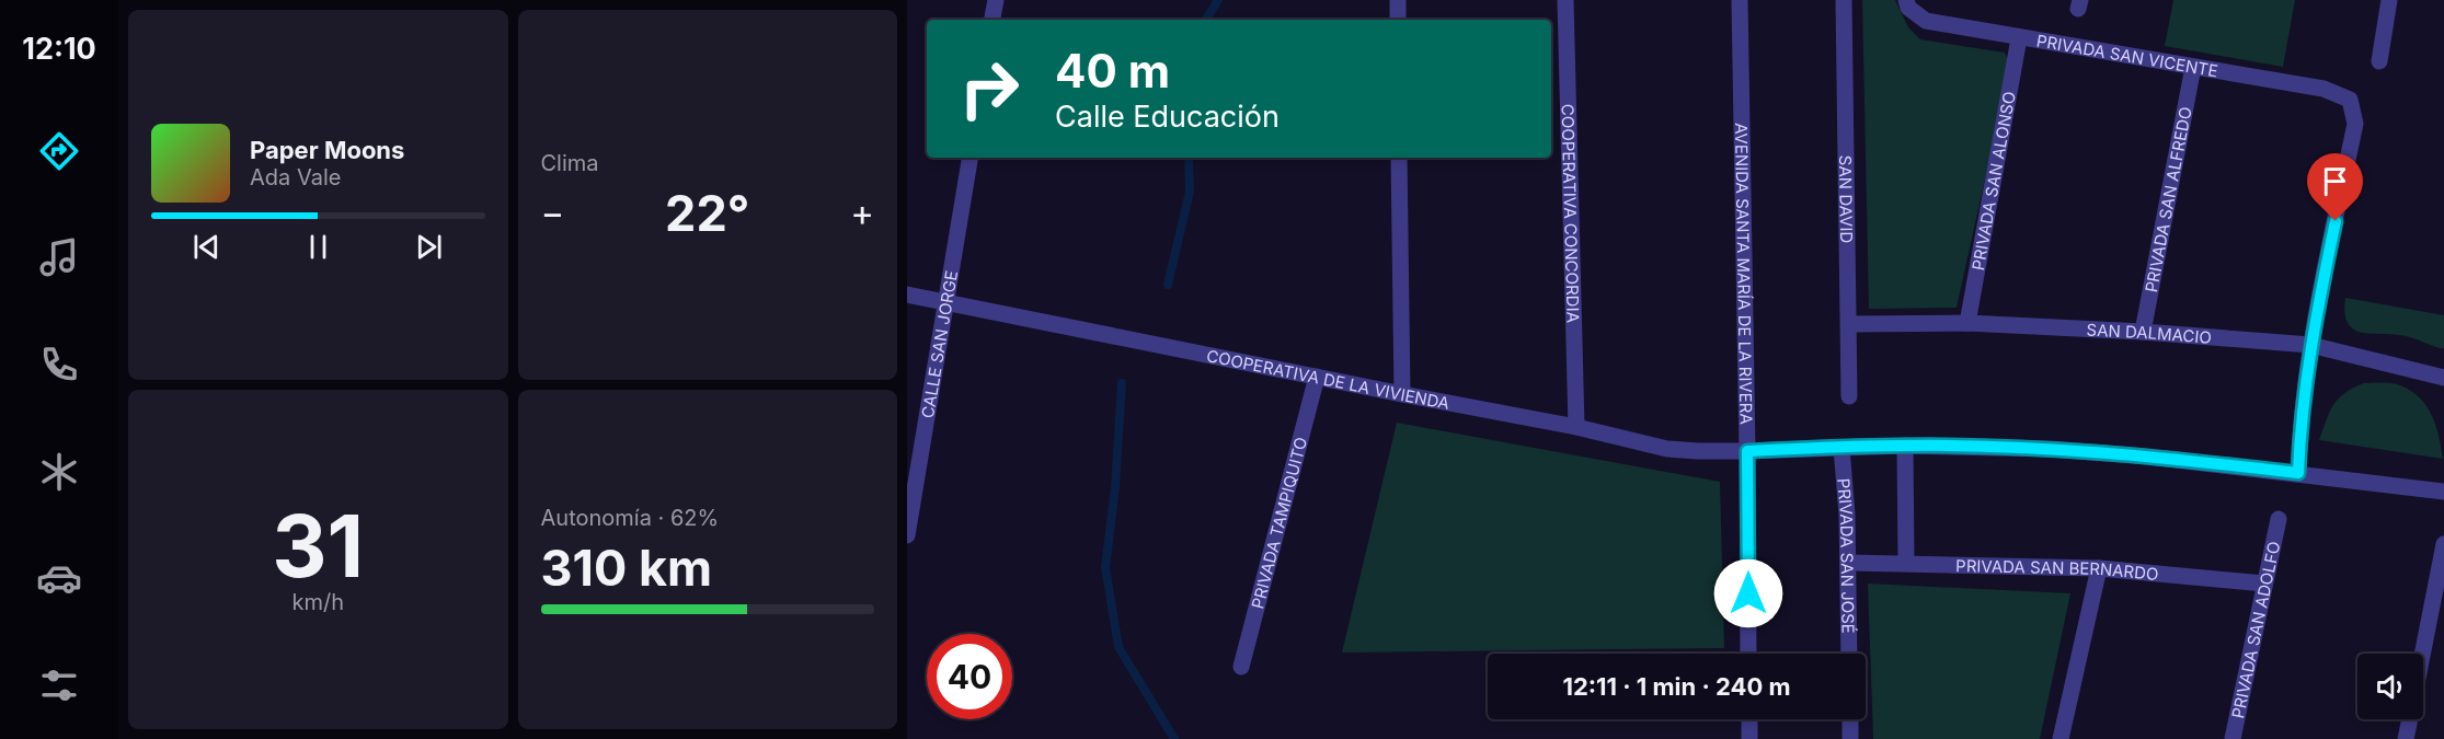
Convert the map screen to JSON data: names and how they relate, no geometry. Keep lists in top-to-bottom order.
{
  "streets": {
    "street": [
      "PRIVADA SAN VICENTE",
      "PRIVADA SAN ALONSO",
      "SAN DAVID",
      "PRIVADA SAN ALFREDO",
      "COOPERATIVA CONCORDIA",
      "AVENIDA SANTA MARÍA DE LA RIVERA",
      "SAN DALMACIO",
      "CALLE SAN JORGE",
      "COOPERATIVA DE LA VIVIENDA",
      "PRIVADA TAMPIQUITO",
      "PRIVADA SAN JOSÉ",
      "PRIVADA SAN BERNARDO",
      "PRIVADA SAN ADOLFO"
    ]
  },
  "crossings": [
    ["PRIVADA SAN VICENTE", "PRIVADA SAN ALONSO"],
    ["PRIVADA SAN VICENTE", "PRIVADA SAN ALFREDO"],
    ["PRIVADA SAN VICENTE", "SAN DALMACIO"],
    ["PRIVADA SAN ALONSO", "SAN DALMACIO"],
    ["SAN DAVID", "SAN DALMACIO"],
    ["PRIVADA SAN ALFREDO", "SAN DALMACIO"],
    ["COOPERATIVA CONCORDIA", "COOPERATIVA DE LA VIVIENDA"],
    ["AVENIDA SANTA MARÍA DE LA RIVERA", "COOPERATIVA DE LA VIVIENDA"],
    ["CALLE SAN JORGE", "COOPERATIVA DE LA VIVIENDA"],
    ["COOPERATIVA DE LA VIVIENDA", "PRIVADA TAMPIQUITO"],
    ["COOPERATIVA DE LA VIVIENDA", "PRIVADA SAN JOSÉ"],
    ["PRIVADA SAN JOSÉ", "PRIVADA SAN BERNARDO"],
    ["PRIVADA SAN BERNARDO", "PRIVADA SAN ADOLFO"]
  ],
  "page": {
    "tabs": "12:10",
    "tile": [
      "Clima",
      ["31", "km/h"],
      ["Autonomía · 62%", "310 km"]
    ],
    "turn": ["40 m", "Calle Educación"],
    "song": ["Paper Moons", "Ada Vale"],
    "heat": ["−", "22°", "+"],
    "limit": "40",
    "trip": "12:11 · 1 min · 240 m"
  }
}
